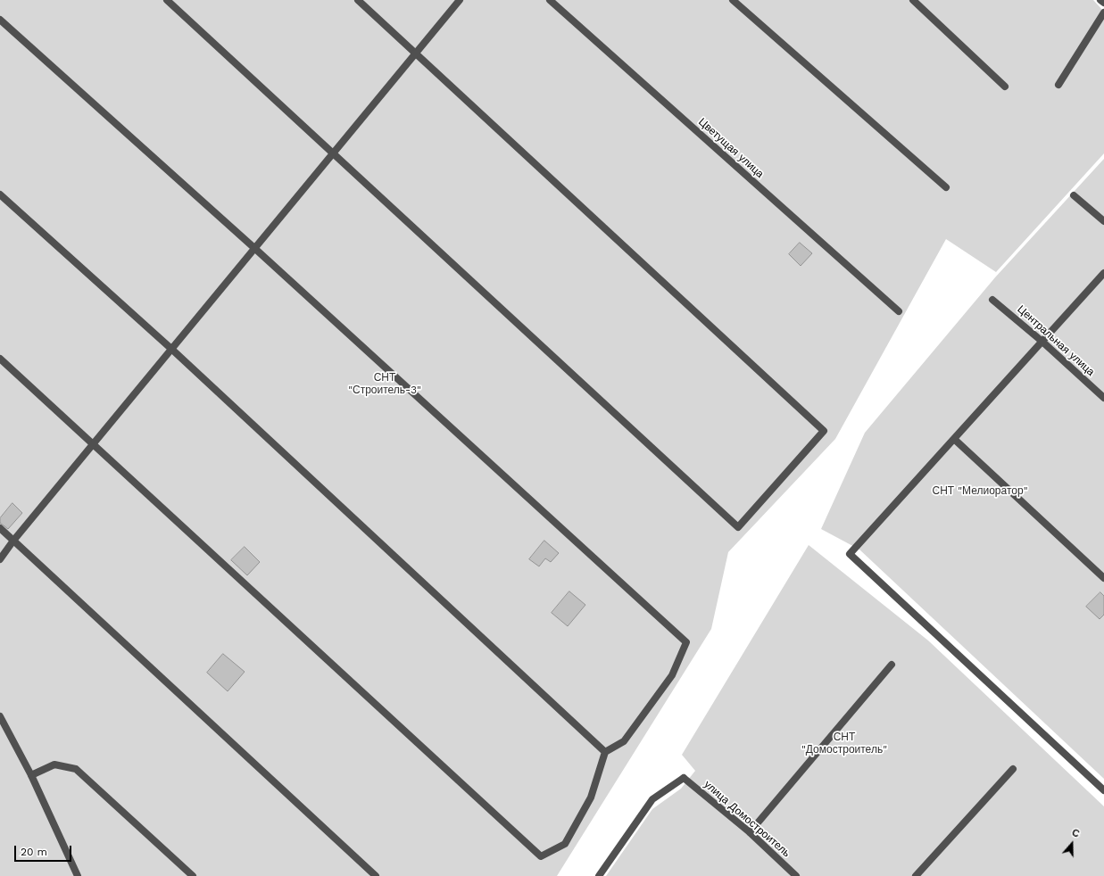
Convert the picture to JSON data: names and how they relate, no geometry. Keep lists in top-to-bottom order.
{
  "streets": {
    "street": ["Цветущая улица", "Центральная улица", "улица Домостроитель"]
  },
  "parks": ["СНТ \"Строитель-3\"", "СНТ \"Мелиоратор\"", "СНТ \"Домостроитель\""],
  "scale_bar": "20 m",
  "north": "top"
}
